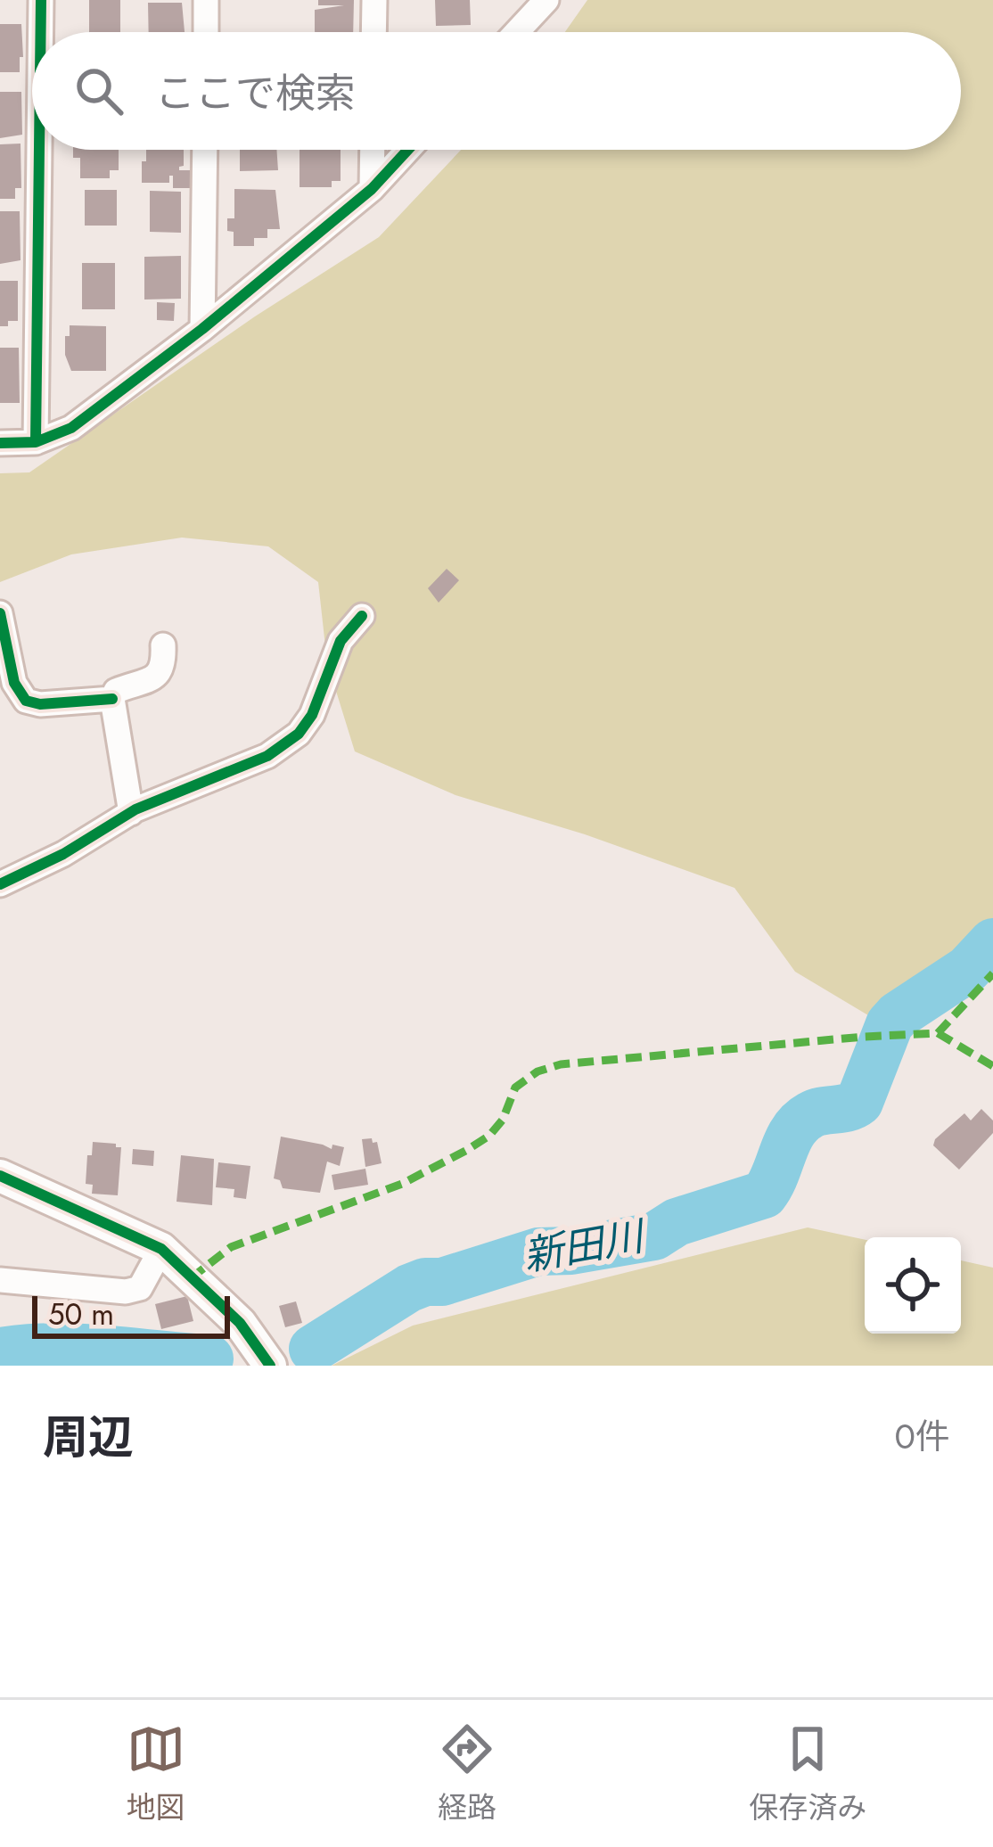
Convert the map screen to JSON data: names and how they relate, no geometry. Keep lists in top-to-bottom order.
{
  "water": ["新田川"],
  "scale_bar": "50 m",
  "page": {
    "search": "ここで検索",
    "scale": "50 m",
    "heading": ["周辺", "0件"],
    "nav": ["地図", "経路", "保存済み"]
  }
}
